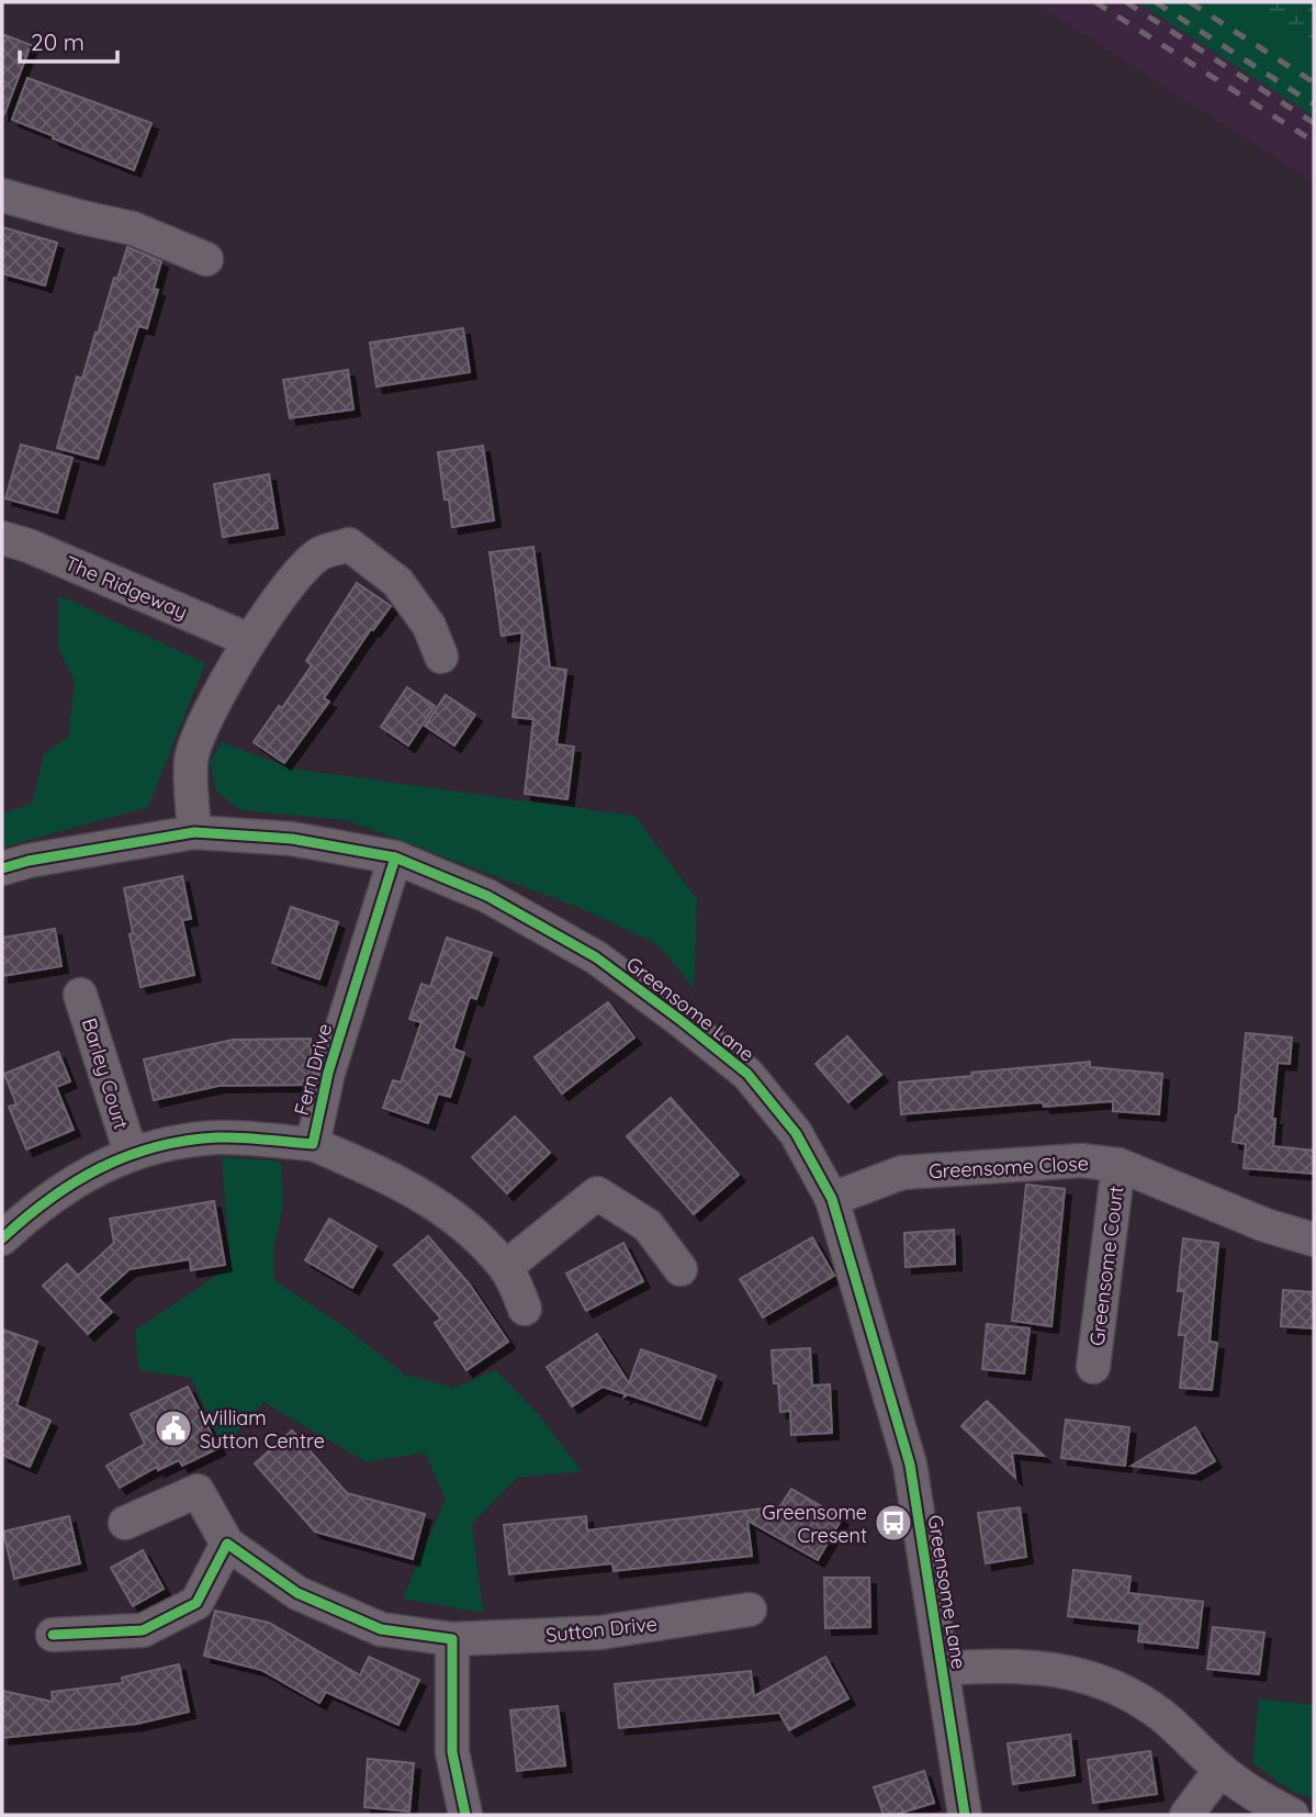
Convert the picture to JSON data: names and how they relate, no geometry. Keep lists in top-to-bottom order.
{
  "streets": {
    "street": [
      "The Ridgeway",
      "Greensome Lane",
      "Fern Drive",
      "Barley Court",
      "Greensome Close",
      "Greensome Court",
      "Sutton Drive"
    ]
  },
  "crossings": [
    ["Greensome Lane", "Fern Drive"],
    ["Greensome Lane", "Greensome Close"],
    ["Fern Drive", "Barley Court"],
    ["Greensome Close", "Greensome Court"]
  ],
  "places": {
    "public building": ["William Sutton Centre"],
    "bus stop": ["Greensome Cresent"]
  },
  "scale_bar": "20 m"
}
